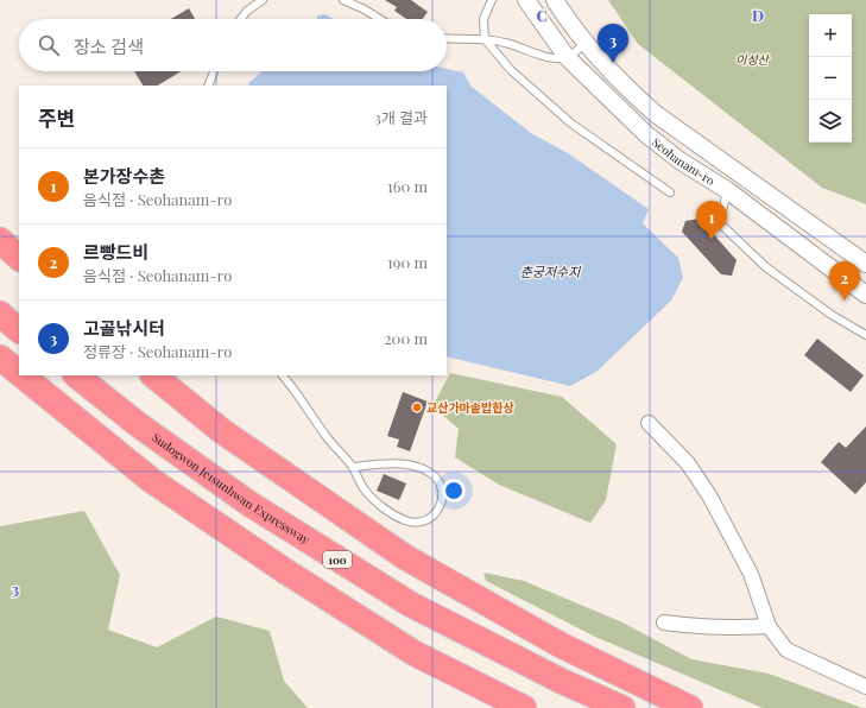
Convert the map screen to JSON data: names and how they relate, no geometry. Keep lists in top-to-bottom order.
{
  "streets": {
    "highway": ["Sudogwon Je1sunhwan Expressway", "100"],
    "street": ["Seohanam-ro"]
  },
  "water": ["춘궁저수지"],
  "parks": ["이성산"],
  "places": ["교산가마솥밥한상"],
  "page": {
    "map_buttons": ["+", "−"],
    "search": "장소 검색",
    "pins": ["3", "1", "2"],
    "heading": ["주변", "3개 결과"],
    "list": [
      {
        "mark": "1",
        "name": "본가장수촌",
        "note": "음식점 · Seohanam-ro",
        "value": "160 m"
      },
      {
        "mark": "2",
        "name": "르빵드비",
        "note": "음식점 · Seohanam-ro",
        "value": "190 m"
      },
      {
        "mark": "3",
        "name": "고골낚시터",
        "note": "정류장 · Seohanam-ro",
        "value": "200 m"
      }
    ]
  },
  "grid": {
    "columns": ["C", "D"],
    "rows": ["3"]
  }
}
